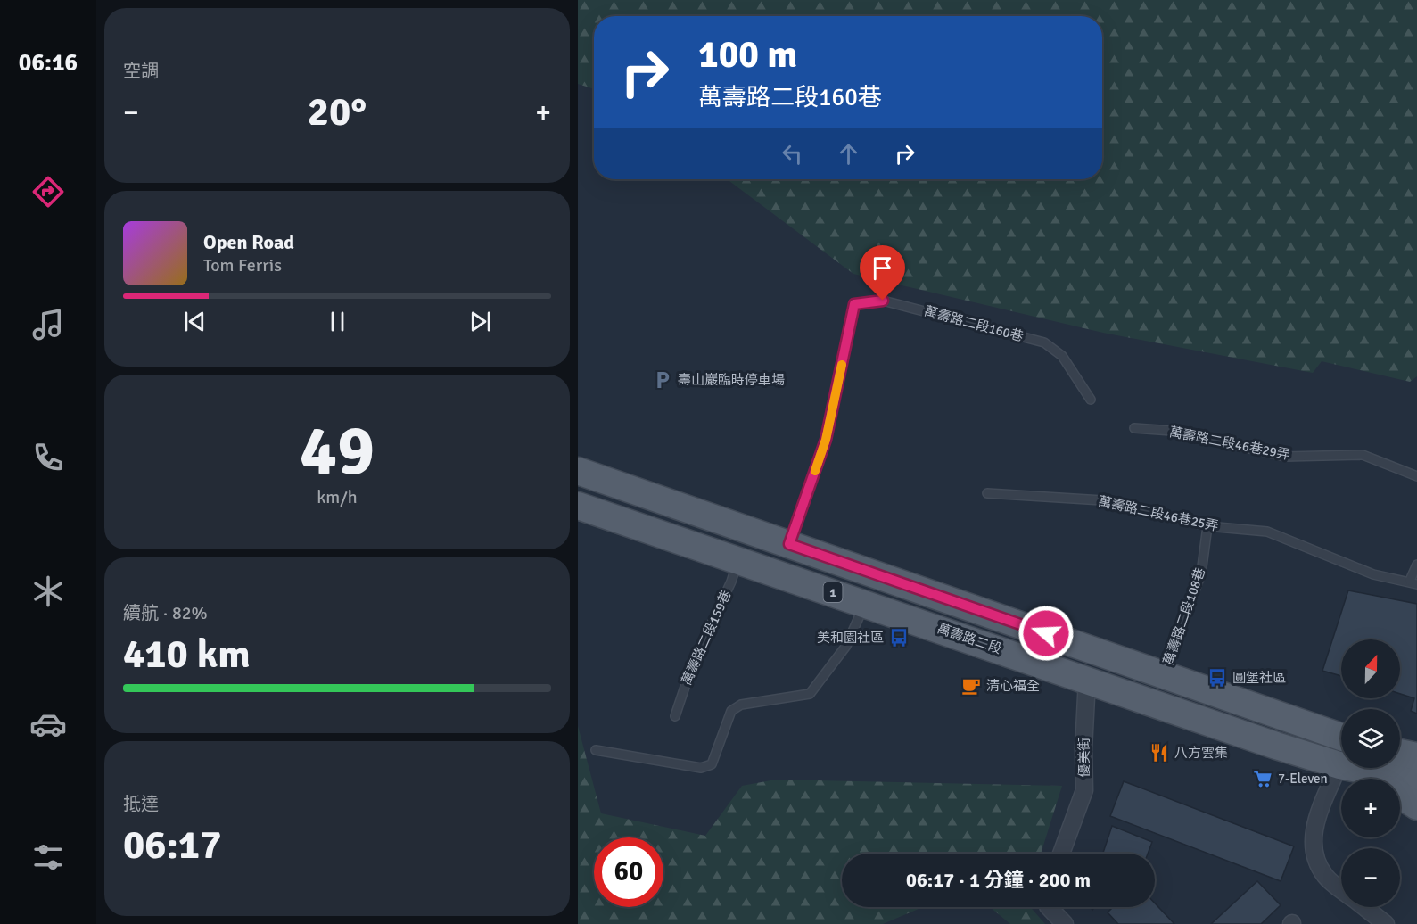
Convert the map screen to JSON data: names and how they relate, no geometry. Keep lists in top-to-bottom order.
{
  "streets": {
    "main road": ["1", "萬壽路二段"],
    "street": ["優美街"],
    "lane": [
      "萬壽路二段160巷",
      "萬壽路二段46巷29弄",
      "萬壽路二段46巷25弄",
      "萬壽路二段108巷",
      "萬壽路二段159巷"
    ]
  },
  "crossings": [
    ["萬壽路二段160巷", "1"],
    ["萬壽路二段46巷25弄", "萬壽路二段108巷"],
    ["1", "萬壽路二段108巷"],
    ["萬壽路二段159巷", "萬壽路二段"],
    ["萬壽路二段", "優美街"]
  ],
  "places": {
    "parking": ["壽山巖臨時停車場"],
    "bus stop": ["美和園社區", "圓堡社區"],
    "cafe": ["清心福全"],
    "restaurant": ["八方雲集"],
    "supermarket": ["7-Eleven"]
  },
  "north": "top",
  "page": {
    "tabs": "06:16",
    "tile": [
      "空調",
      ["49", "km/h"],
      ["續航 · 82%", "410 km"],
      ["抵達", "06:17"]
    ],
    "turn": ["100 m", "萬壽路二段160巷"],
    "heat": ["−", "20°", "+"],
    "song": ["Open Road", "Tom Ferris"],
    "map_buttons": ["+", "−"],
    "limit": "60",
    "trip": "06:17 · 1 分鐘 · 200 m"
  }
}
